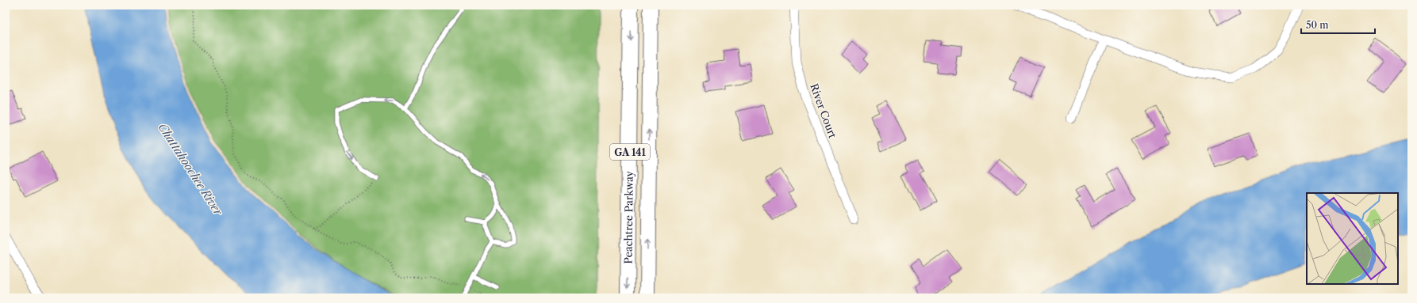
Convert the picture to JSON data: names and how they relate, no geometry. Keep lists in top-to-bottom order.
{
  "streets": {
    "highway": ["GA 141", "Peachtree Parkway"],
    "street": ["River Court"]
  },
  "water": ["Chattahoochee River"],
  "scale_bar": "50 m"
}
